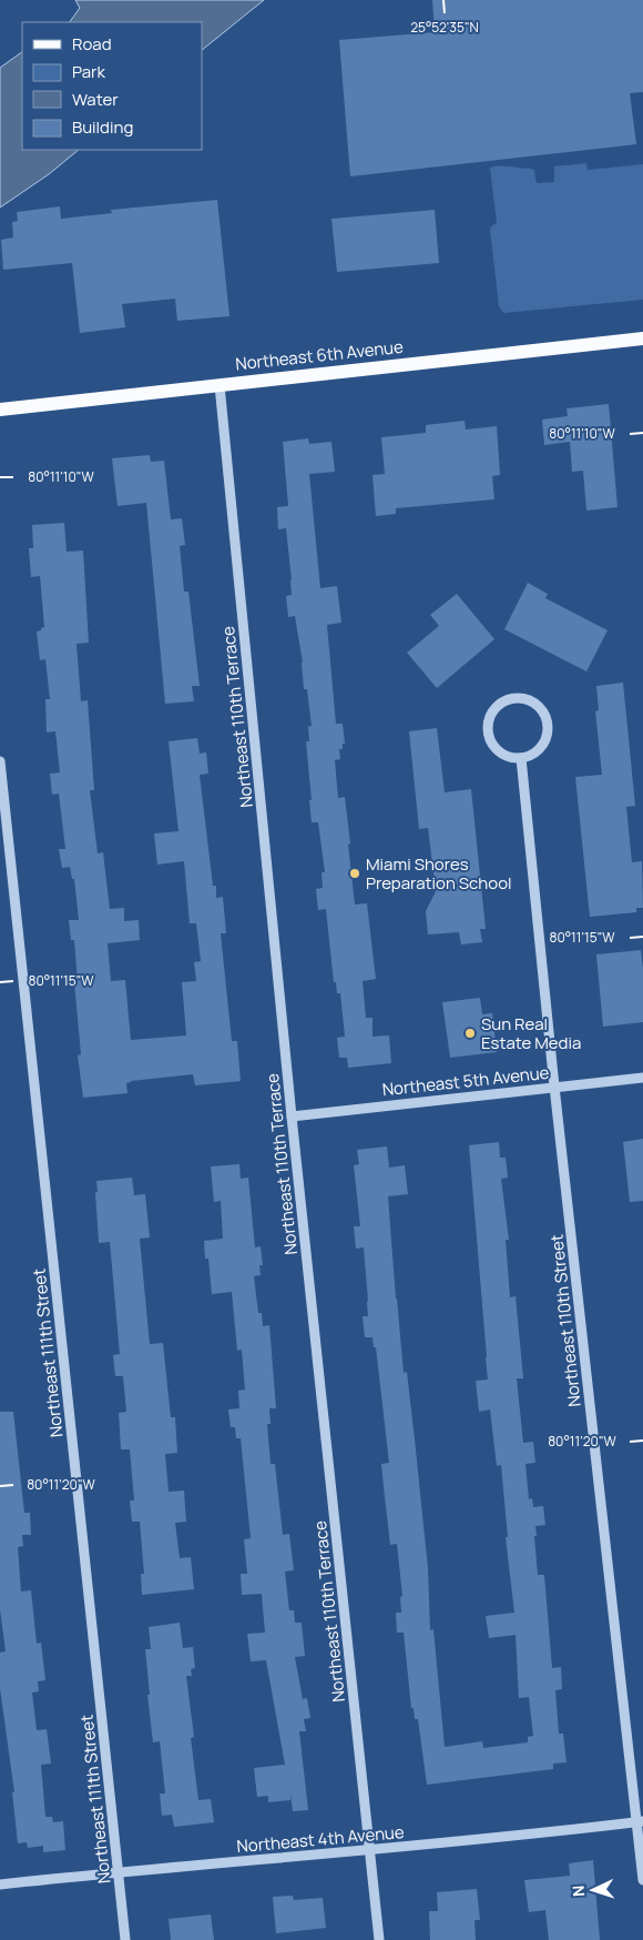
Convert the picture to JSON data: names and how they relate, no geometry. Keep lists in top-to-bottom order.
{
  "streets": {
    "main road": ["Northeast 6th Avenue"],
    "street": [
      "Northeast 110th Terrace",
      "Northeast 5th Avenue",
      "Northeast 110th Street",
      "Northeast 111th Street",
      "Northeast 4th Avenue"
    ]
  },
  "crossings": [
    ["Northeast 6th Avenue", "Northeast 110th Terrace"],
    ["Northeast 110th Terrace", "Northeast 5th Avenue"],
    ["Northeast 110th Terrace", "Northeast 4th Avenue"],
    ["Northeast 5th Avenue", "Northeast 110th Street"],
    ["Northeast 110th Street", "Northeast 4th Avenue"],
    ["Northeast 111th Street", "Northeast 4th Avenue"]
  ],
  "places": ["Miami Shores Preparation School", "Sun Real Estate Media"],
  "legend": [
    "Road",
    "Park",
    "Water",
    "Building"
  ],
  "north": "left",
  "coordinates": [
    "25°52'35\"N",
    "80°11'10\"W",
    "80°11'15\"W",
    "80°11'20\"W"
  ]
}
